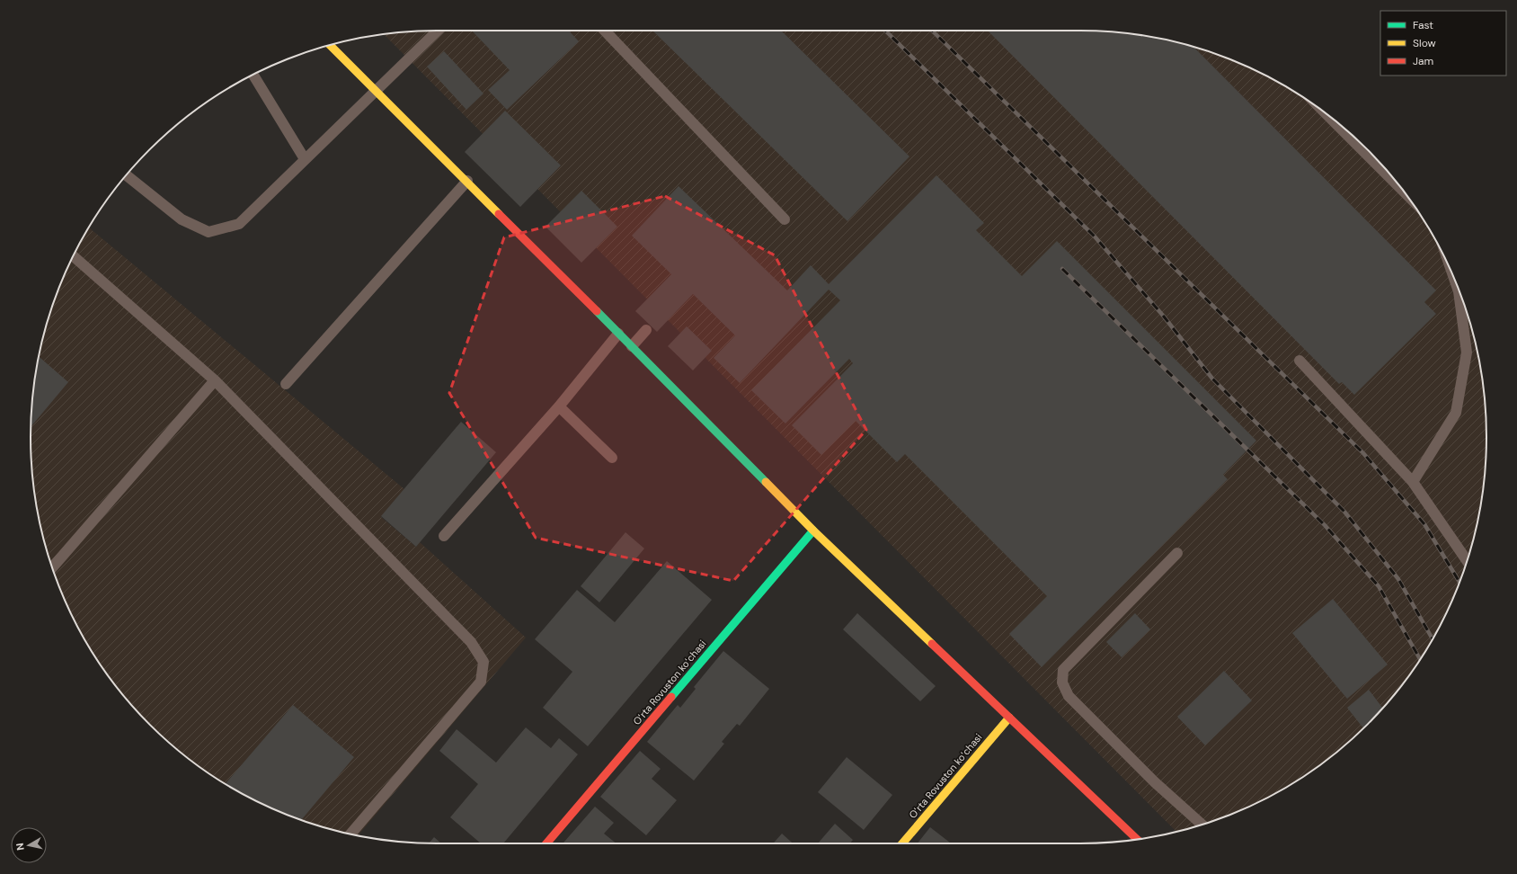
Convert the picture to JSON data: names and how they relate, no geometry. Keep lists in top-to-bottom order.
{
  "streets": {
    "street": ["Oʻrta Rovuston koʻchasi"]
  },
  "legend": ["Fast", "Slow", "Jam"],
  "north": "left"
}
